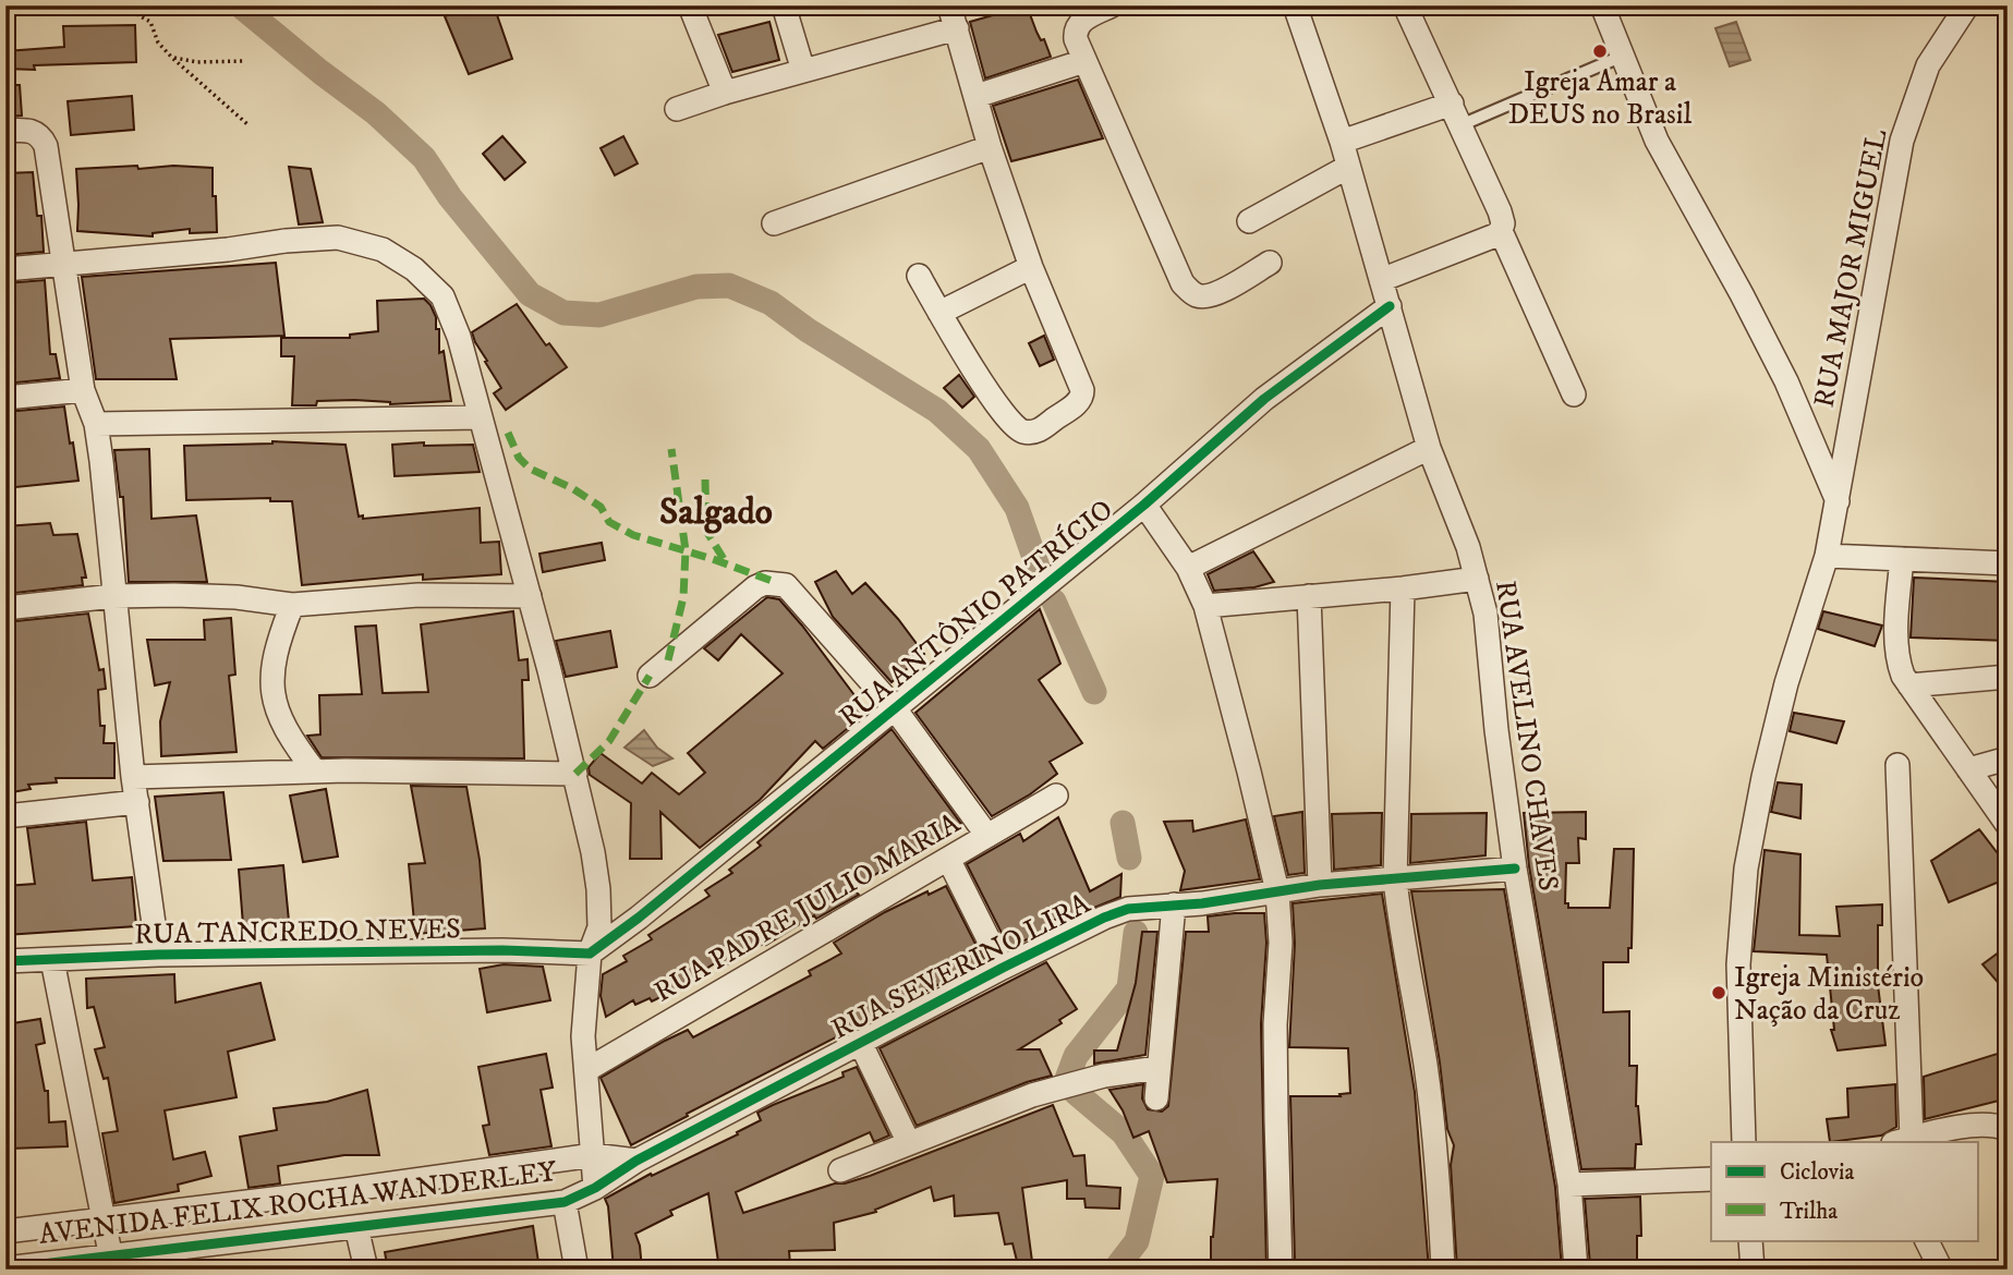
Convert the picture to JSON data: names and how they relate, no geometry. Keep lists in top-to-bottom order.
{
  "streets": {
    "street": [
      "RUA MAJOR MIGUEL",
      "RUA ANTÔNIO PATRÍCIO",
      "RUA AVELINO CHAVES",
      "RUA PADRE JULIO MARIA",
      "RUA TANCREDO NEVES",
      "RUA SEVERINO LIRA",
      "AVENIDA FELIX ROCHA WANDERLEY"
    ]
  },
  "crossings": [
    ["RUA ANTÔNIO PATRÍCIO", "RUA AVELINO CHAVES"],
    ["RUA ANTÔNIO PATRÍCIO", "RUA TANCREDO NEVES"],
    ["RUA AVELINO CHAVES", "RUA SEVERINO LIRA"],
    ["RUA SEVERINO LIRA", "AVENIDA FELIX ROCHA WANDERLEY"]
  ],
  "districts": ["Salgado"],
  "places": ["Igreja Amar a DEUS no Brasil", "Igreja Ministério Nação da Cruz"],
  "legend": ["Ciclovia", "Trilha"]
}
